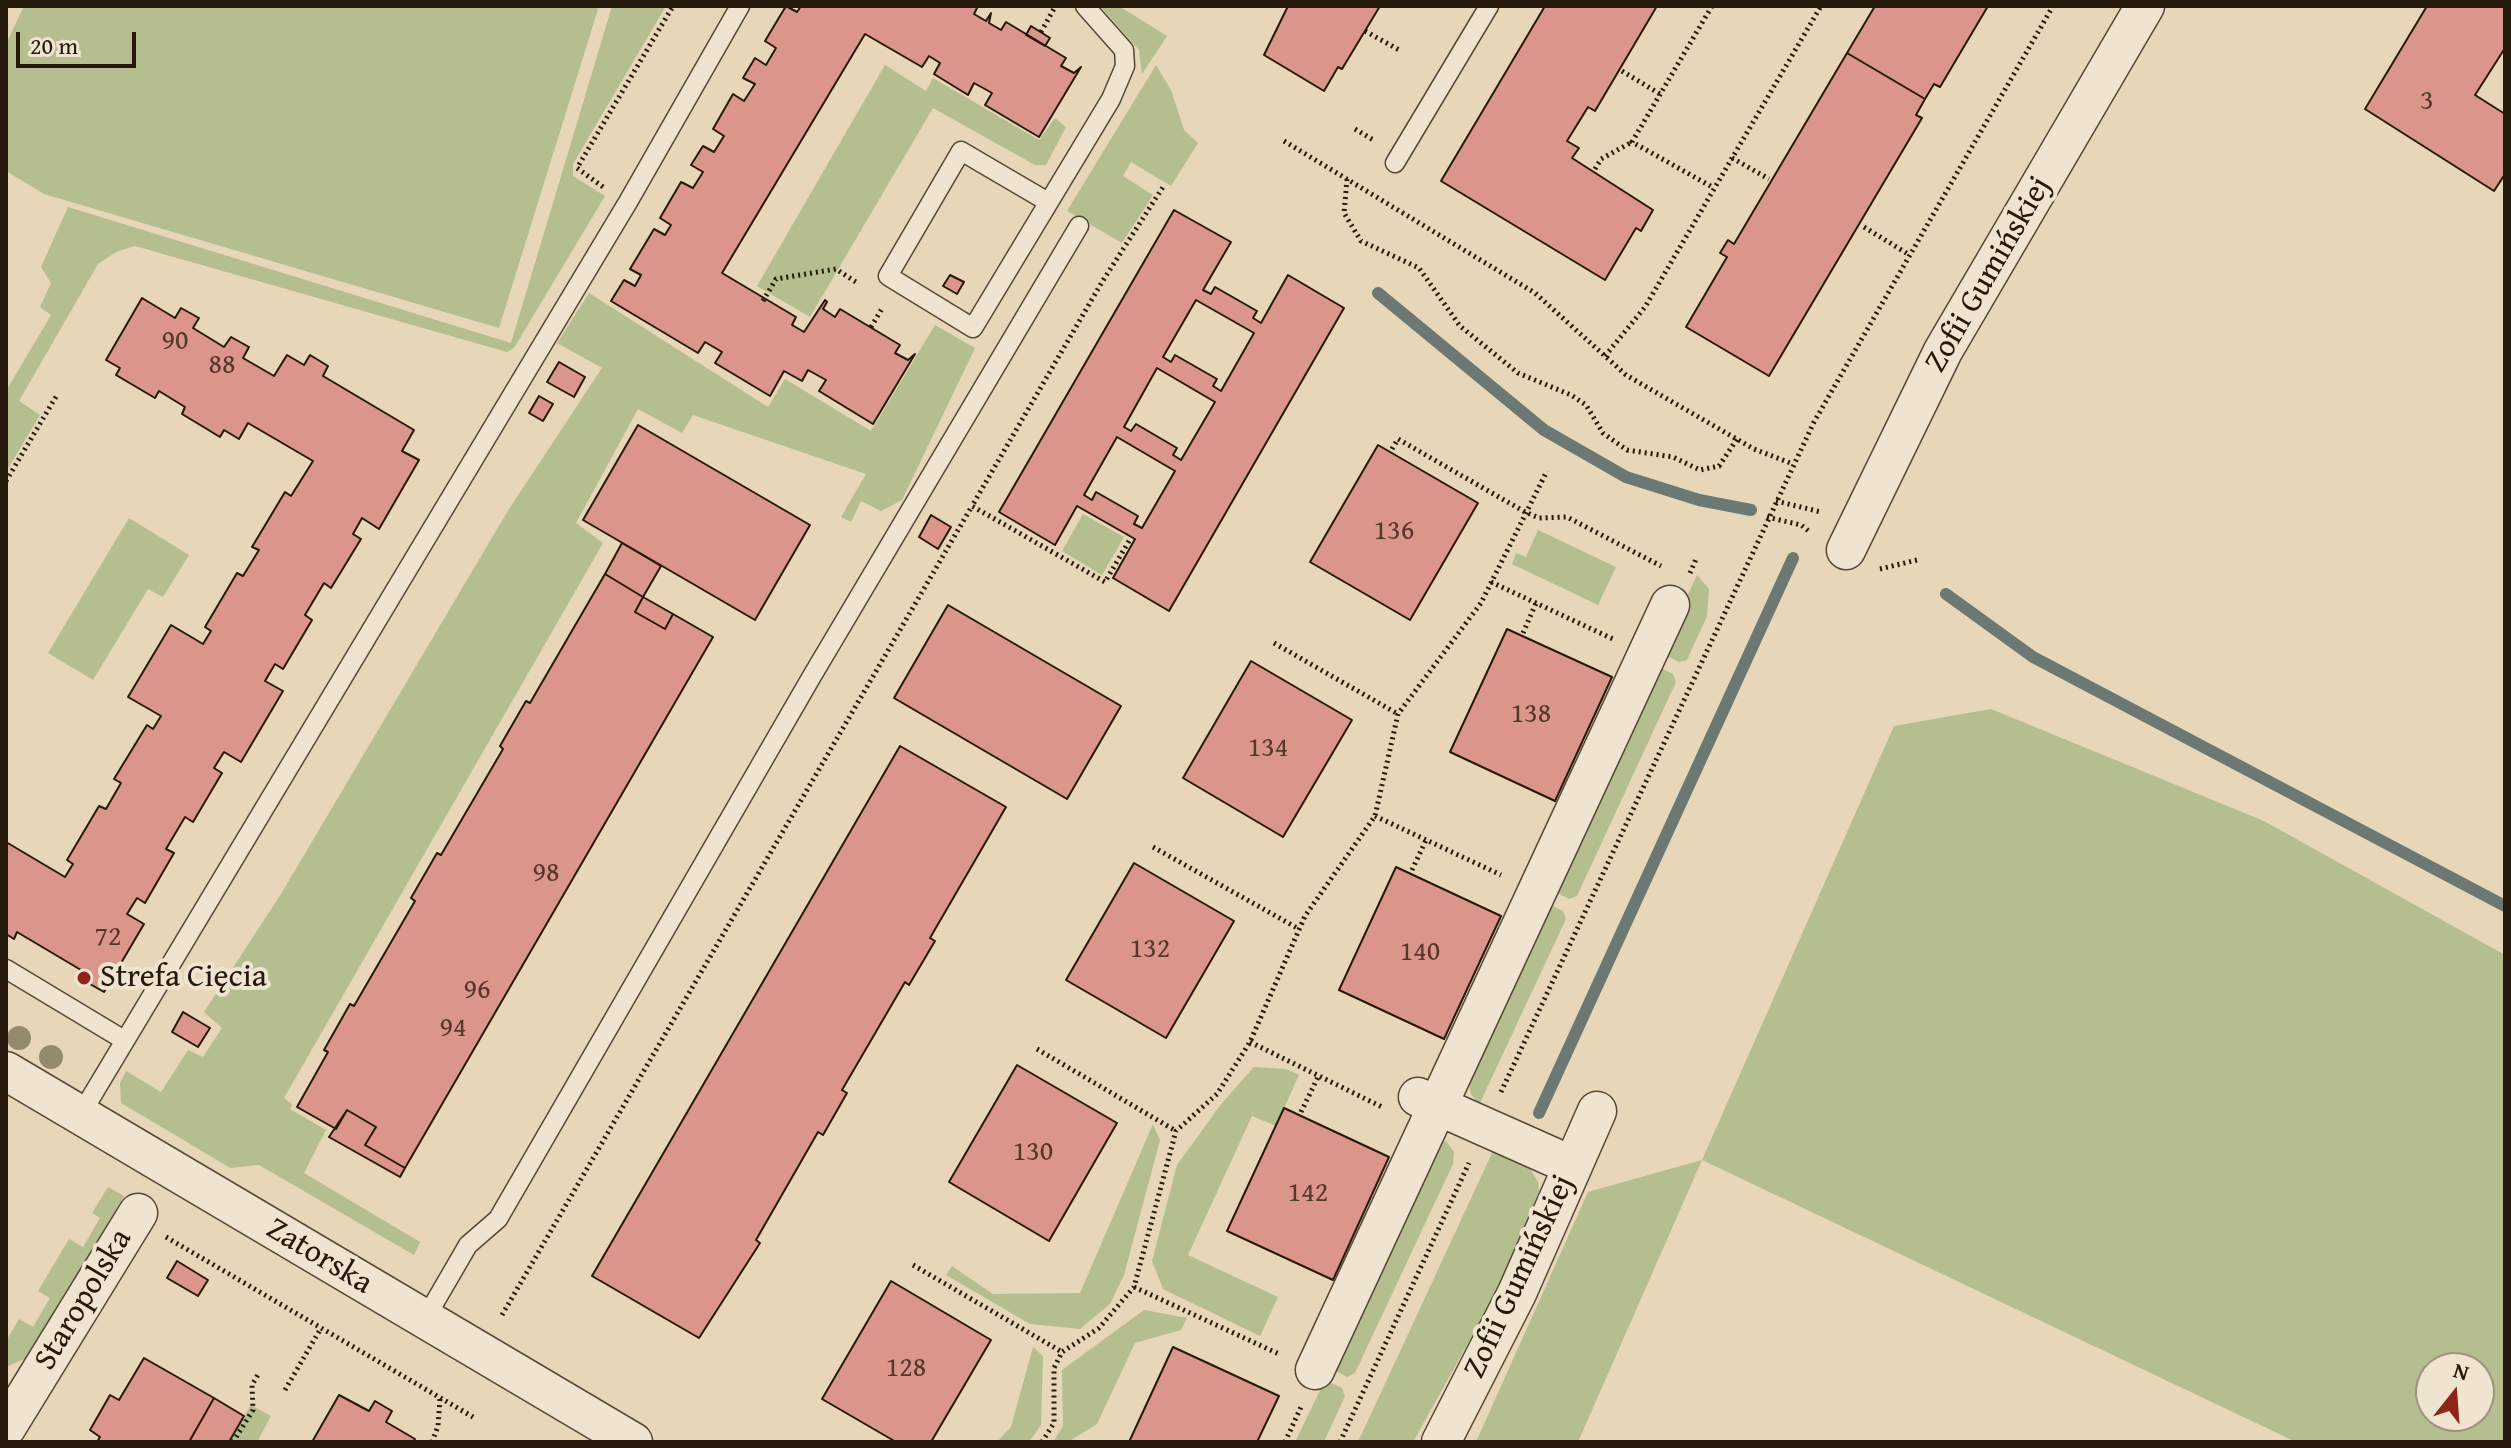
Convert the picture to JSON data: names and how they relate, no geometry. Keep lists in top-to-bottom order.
{
  "streets": {
    "street": ["Zofii Gumińskiej", "Zatorska", "Staropolska"]
  },
  "places": ["Strefa Cięcia"],
  "house_numbers": [
    "3",
    "90",
    "88",
    "136",
    "138",
    "134",
    "98",
    "72",
    "132",
    "140",
    "96",
    "94",
    "130",
    "142",
    "128"
  ],
  "scale_bar": "20 m",
  "north": "top"
}
